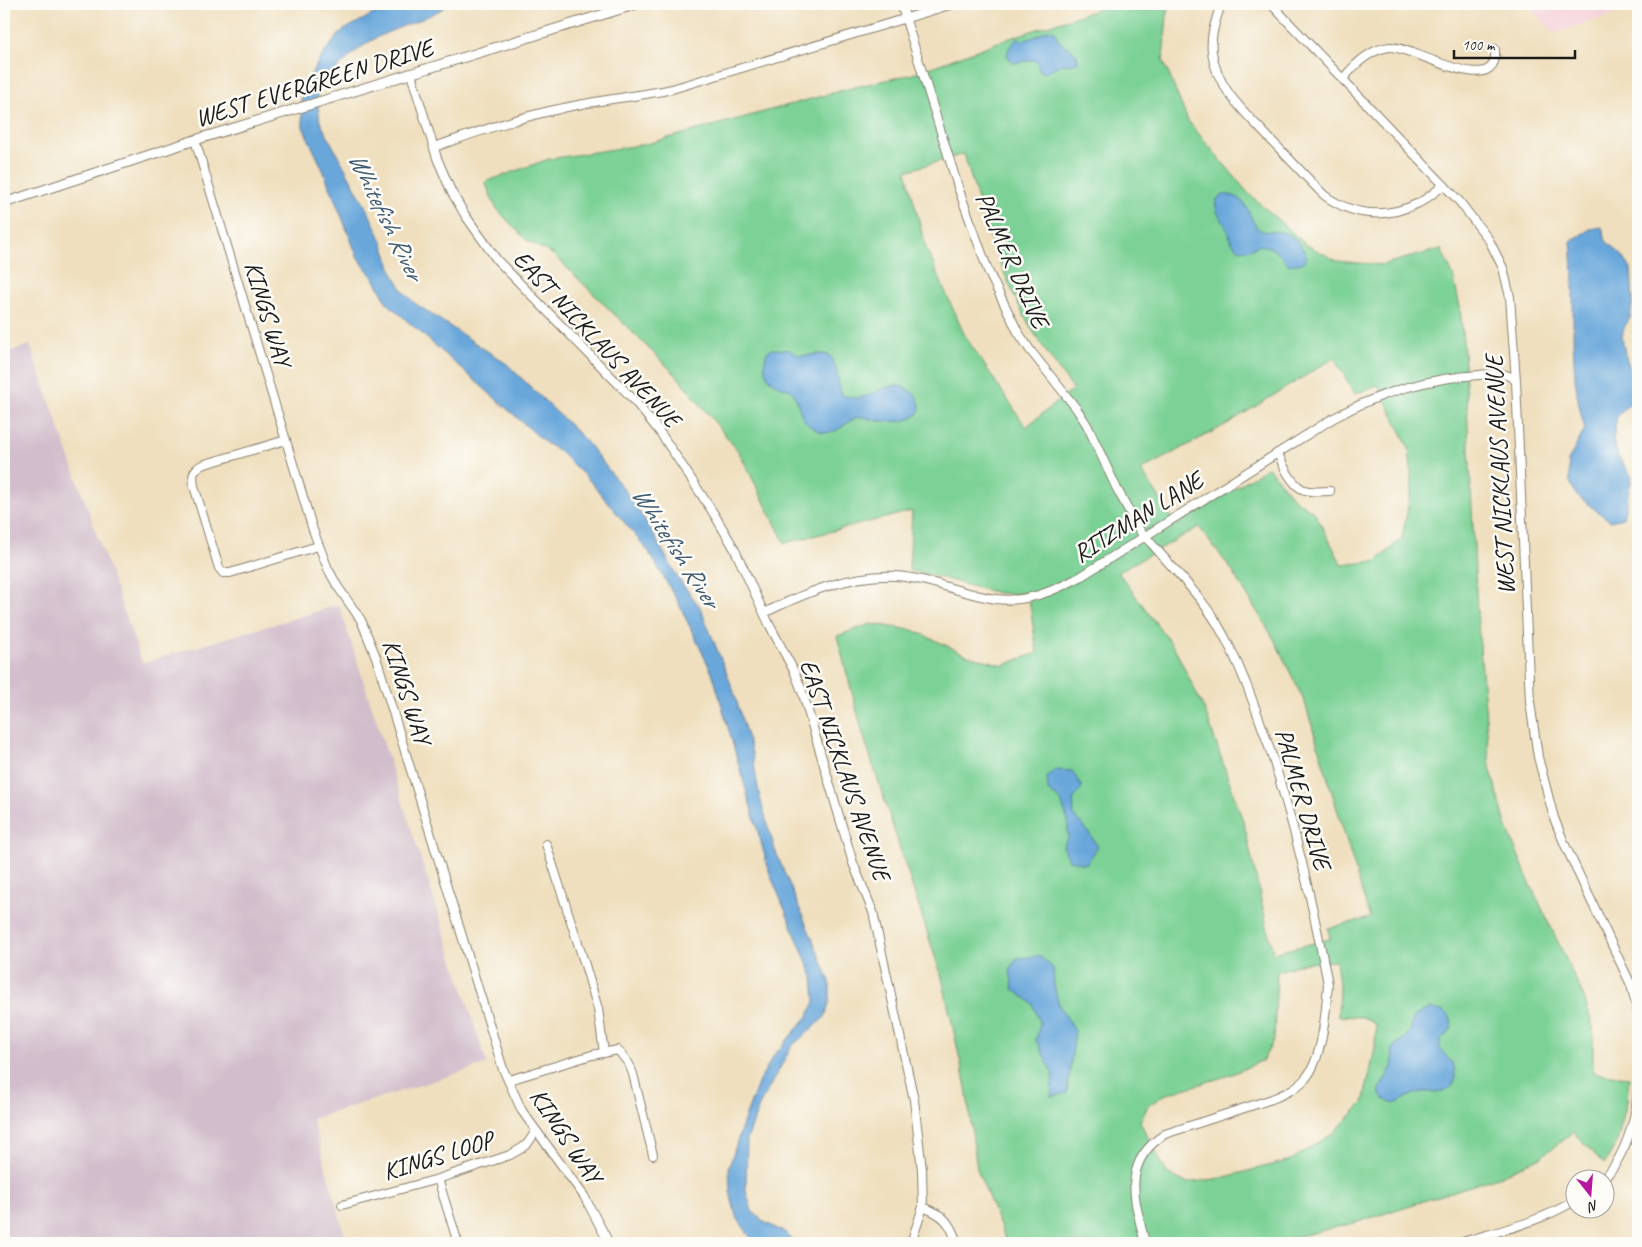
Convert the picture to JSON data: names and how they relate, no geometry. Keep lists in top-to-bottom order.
{
  "streets": {
    "street": [
      "WEST EVERGREEN DRIVE",
      "PALMER DRIVE",
      "KINGS WAY",
      "EAST NICKLAUS AVENUE",
      "WEST NICKLAUS AVENUE",
      "RITZMAN LANE",
      "KINGS LOOP"
    ]
  },
  "crossings": [
    ["WEST EVERGREEN DRIVE", "KINGS WAY"],
    ["WEST EVERGREEN DRIVE", "EAST NICKLAUS AVENUE"],
    ["PALMER DRIVE", "RITZMAN LANE"],
    ["KINGS WAY", "KINGS LOOP"],
    ["EAST NICKLAUS AVENUE", "RITZMAN LANE"],
    ["WEST NICKLAUS AVENUE", "RITZMAN LANE"]
  ],
  "water": ["Whitefish River"],
  "scale_bar": "100 m",
  "north": "bottom"
}
